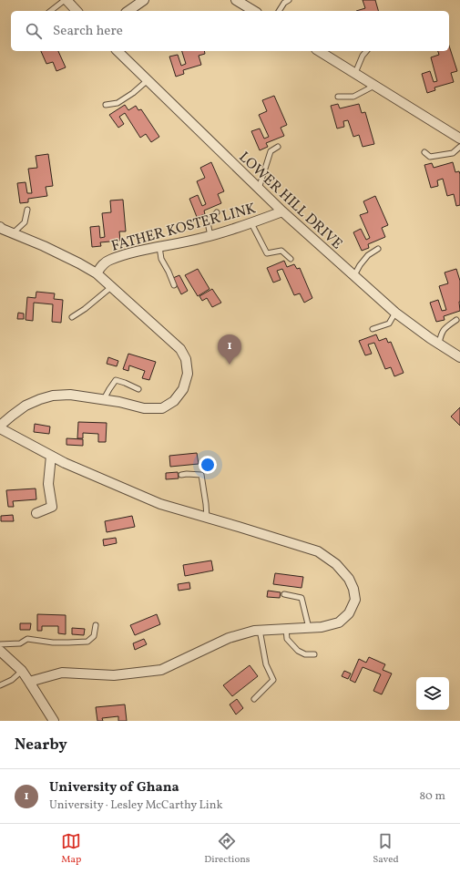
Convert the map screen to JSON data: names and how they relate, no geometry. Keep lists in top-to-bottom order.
{
  "streets": {
    "street": ["LOWER HILL DRIVE", "FATHER KOSTER LINK"]
  },
  "crossings": [
    ["LOWER HILL DRIVE", "FATHER KOSTER LINK"]
  ],
  "page": {
    "search": "Search here",
    "pins": "1",
    "heading": "Nearby",
    "list": [
      {
        "mark": "1",
        "name": "University of Ghana",
        "note": "University · Lesley McCarthy Link",
        "value": "80 m"
      }
    ],
    "nav": ["Map", "Directions", "Saved"]
  }
}
